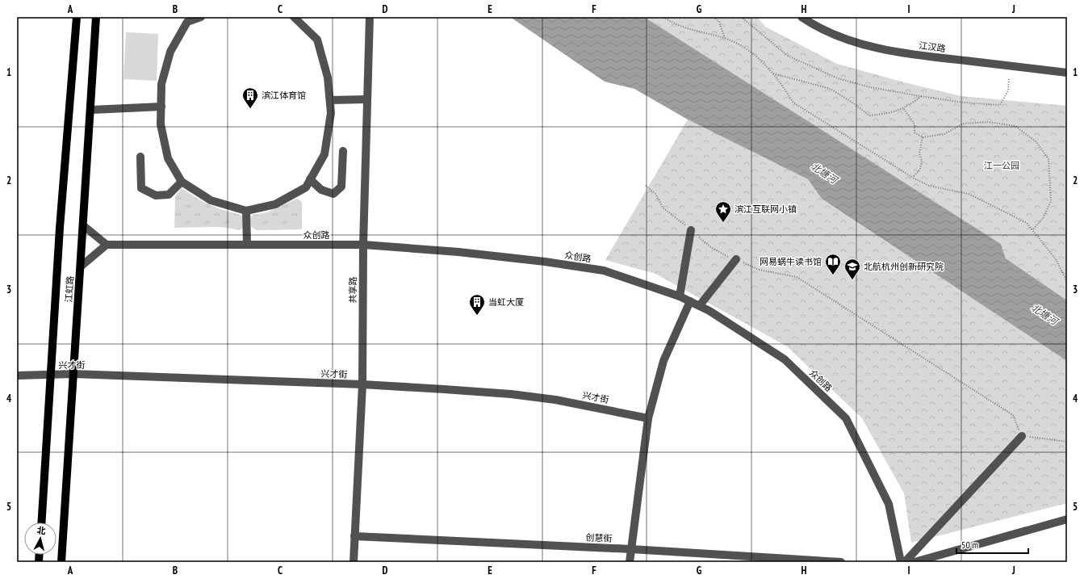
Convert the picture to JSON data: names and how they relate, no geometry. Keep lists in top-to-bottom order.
{
  "streets": {
    "main road": ["江虹路"],
    "street": [
      "江汉路",
      "众创路",
      "共享路",
      "兴才街",
      "创慧街"
    ]
  },
  "crossings": [
    ["众创路", "共享路"],
    ["江虹路", "兴才街"],
    ["共享路", "兴才街"],
    ["共享路", "创慧街"]
  ],
  "water": ["北塘河"],
  "parks": ["江一公园"],
  "places": {
    "building": ["滨江体育馆", "当虹大厦"],
    "place": ["滨江互联网小镇"],
    "library": ["网易蜗牛读书馆"],
    "school or university": ["北航杭州创新研究院"]
  },
  "scale_bar": "50 m",
  "north": "top",
  "grid": {
    "columns": [
      "A",
      "B",
      "C",
      "D",
      "E",
      "F",
      "G",
      "H",
      "I",
      "J"
    ],
    "rows": [
      "1",
      "2",
      "3",
      "4",
      "5"
    ]
  }
}
